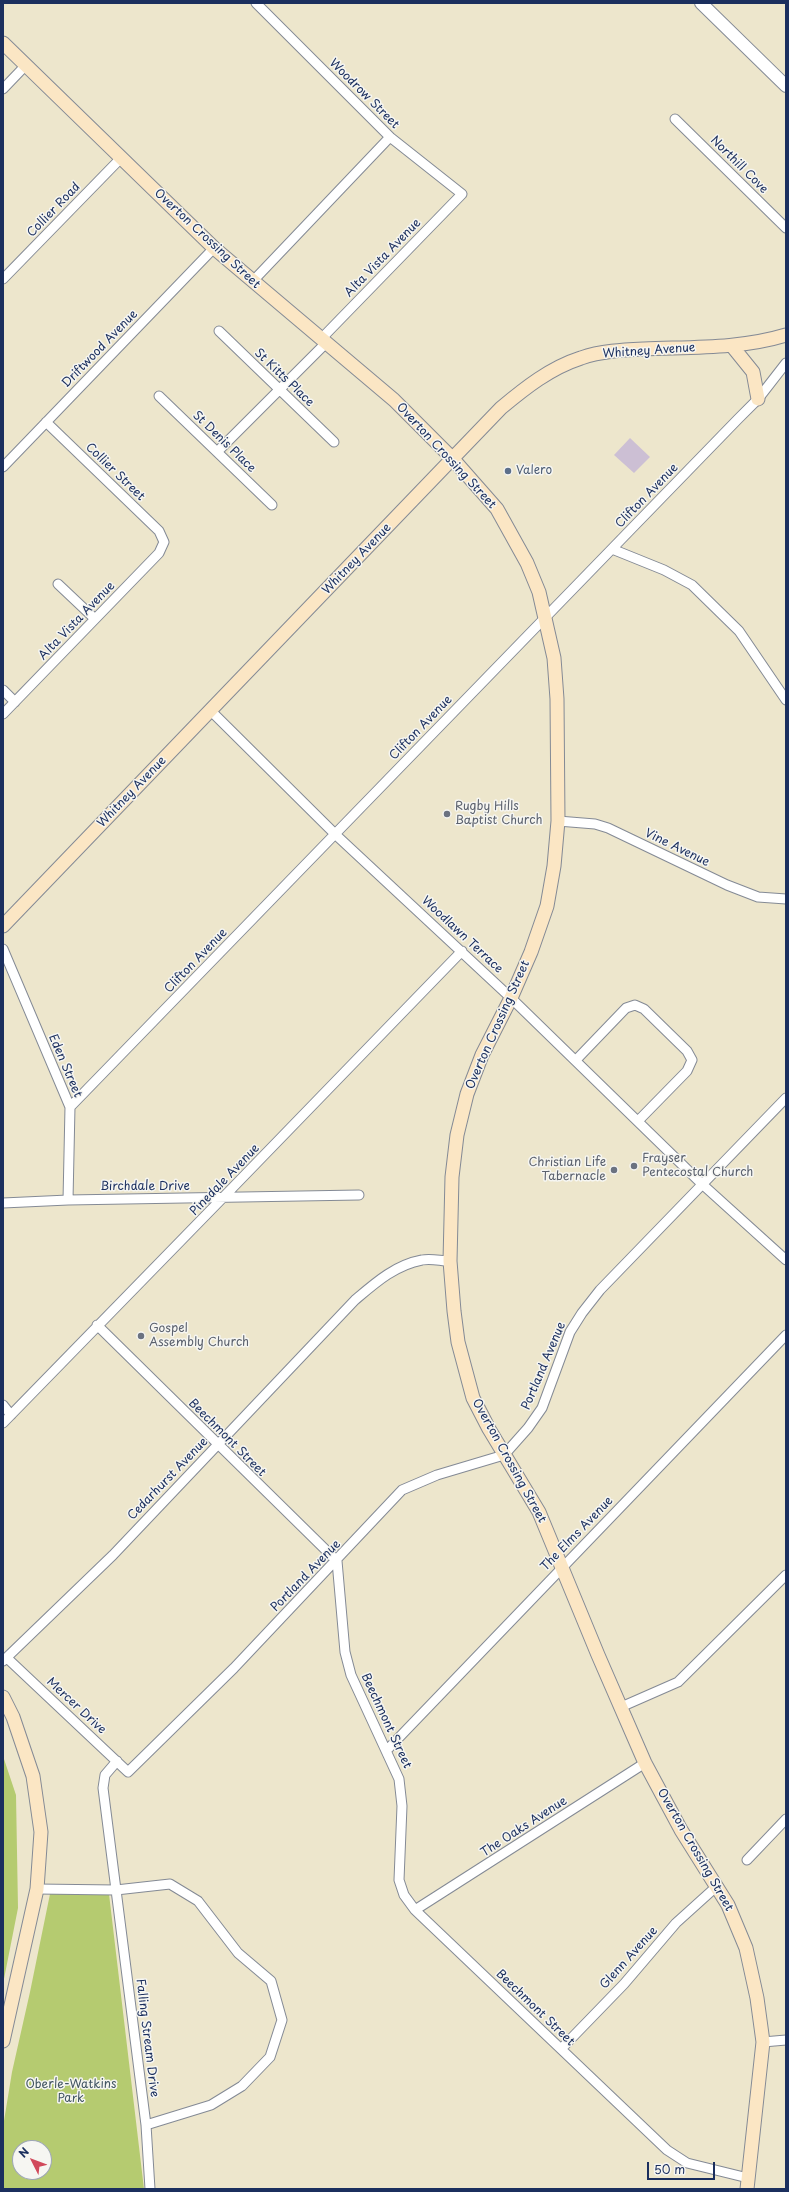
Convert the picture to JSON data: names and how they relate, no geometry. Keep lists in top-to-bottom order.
{
  "streets": {
    "main road": ["Overton Crossing Street", "Whitney Avenue"],
    "street": [
      "Woodrow Street",
      "Northill Cove",
      "Collier Road",
      "Alta Vista Avenue",
      "Driftwood Avenue",
      "St Kitts Place",
      "St Denis Place",
      "Collier Street",
      "Clifton Avenue",
      "Vine Avenue",
      "Woodlawn Terrace",
      "Eden Street",
      "Pinedale Avenue",
      "Birchdale Drive",
      "Portland Avenue",
      "Beechmont Street",
      "Cedarhurst Avenue",
      "The Elms Avenue",
      "Mercer Drive",
      "The Oaks Avenue",
      "Glenn Avenue",
      "Falling Stream Drive"
    ]
  },
  "crossings": [
    ["Woodrow Street", "Alta Vista Avenue"],
    ["Collier Road", "Overton Crossing Street"],
    ["Overton Crossing Street", "Alta Vista Avenue"],
    ["Overton Crossing Street", "Driftwood Avenue"],
    ["Overton Crossing Street", "Whitney Avenue"],
    ["Overton Crossing Street", "Clifton Avenue"],
    ["Overton Crossing Street", "Vine Avenue"],
    ["Overton Crossing Street", "Woodlawn Terrace"],
    ["Overton Crossing Street", "Portland Avenue"],
    ["Overton Crossing Street", "Beechmont Street"],
    ["Overton Crossing Street", "Cedarhurst Avenue"],
    ["Overton Crossing Street", "The Elms Avenue"],
    ["Overton Crossing Street", "The Oaks Avenue"],
    ["Overton Crossing Street", "Glenn Avenue"],
    ["Alta Vista Avenue", "St Kitts Place"],
    ["Alta Vista Avenue", "St Denis Place"],
    ["Alta Vista Avenue", "Collier Street"],
    ["Driftwood Avenue", "Collier Street"],
    ["Whitney Avenue", "Woodlawn Terrace"],
    ["Clifton Avenue", "Woodlawn Terrace"],
    ["Clifton Avenue", "Eden Street"],
    ["Woodlawn Terrace", "Pinedale Avenue"],
    ["Woodlawn Terrace", "Portland Avenue"],
    ["Eden Street", "Birchdale Drive"],
    ["Pinedale Avenue", "Birchdale Drive"],
    ["Pinedale Avenue", "Beechmont Street"],
    ["Portland Avenue", "Beechmont Street"],
    ["Portland Avenue", "Mercer Drive"],
    ["Beechmont Street", "Cedarhurst Avenue"],
    ["Beechmont Street", "The Elms Avenue"],
    ["Beechmont Street", "The Oaks Avenue"],
    ["Beechmont Street", "Glenn Avenue"],
    ["Cedarhurst Avenue", "Mercer Drive"],
    ["Mercer Drive", "Falling Stream Drive"]
  ],
  "parks": ["Oberle-Watkins Park"],
  "places": [
    "Valero",
    "Rugby Hills Baptist Church",
    "Frayser Pentecostal Church",
    "Christian Life Tabernacle",
    "Gospel Assembly Church"
  ],
  "scale_bar": "50 m",
  "north": "top left"
}
